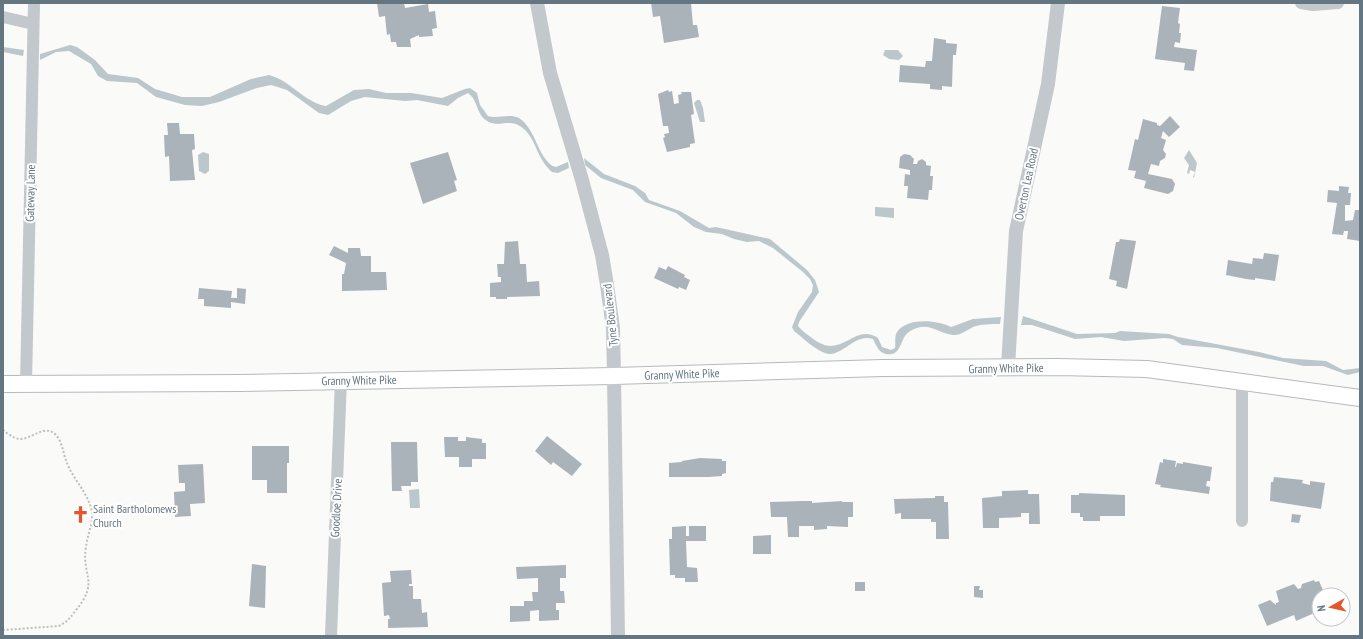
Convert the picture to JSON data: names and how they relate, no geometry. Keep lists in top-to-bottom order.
{
  "streets": {
    "main road": ["Granny White Pike"],
    "street": [
      "Overton Lea Road",
      "Gateway Lane",
      "Tyne Boulevard",
      "Goodloe Drive"
    ]
  },
  "crossings": [
    ["Overton Lea Road", "Granny White Pike"],
    ["Gateway Lane", "Granny White Pike"],
    ["Tyne Boulevard", "Granny White Pike"],
    ["Granny White Pike", "Goodloe Drive"]
  ],
  "places": {
    "church": ["Saint Bartholomews Church"]
  },
  "north": "left"
}
